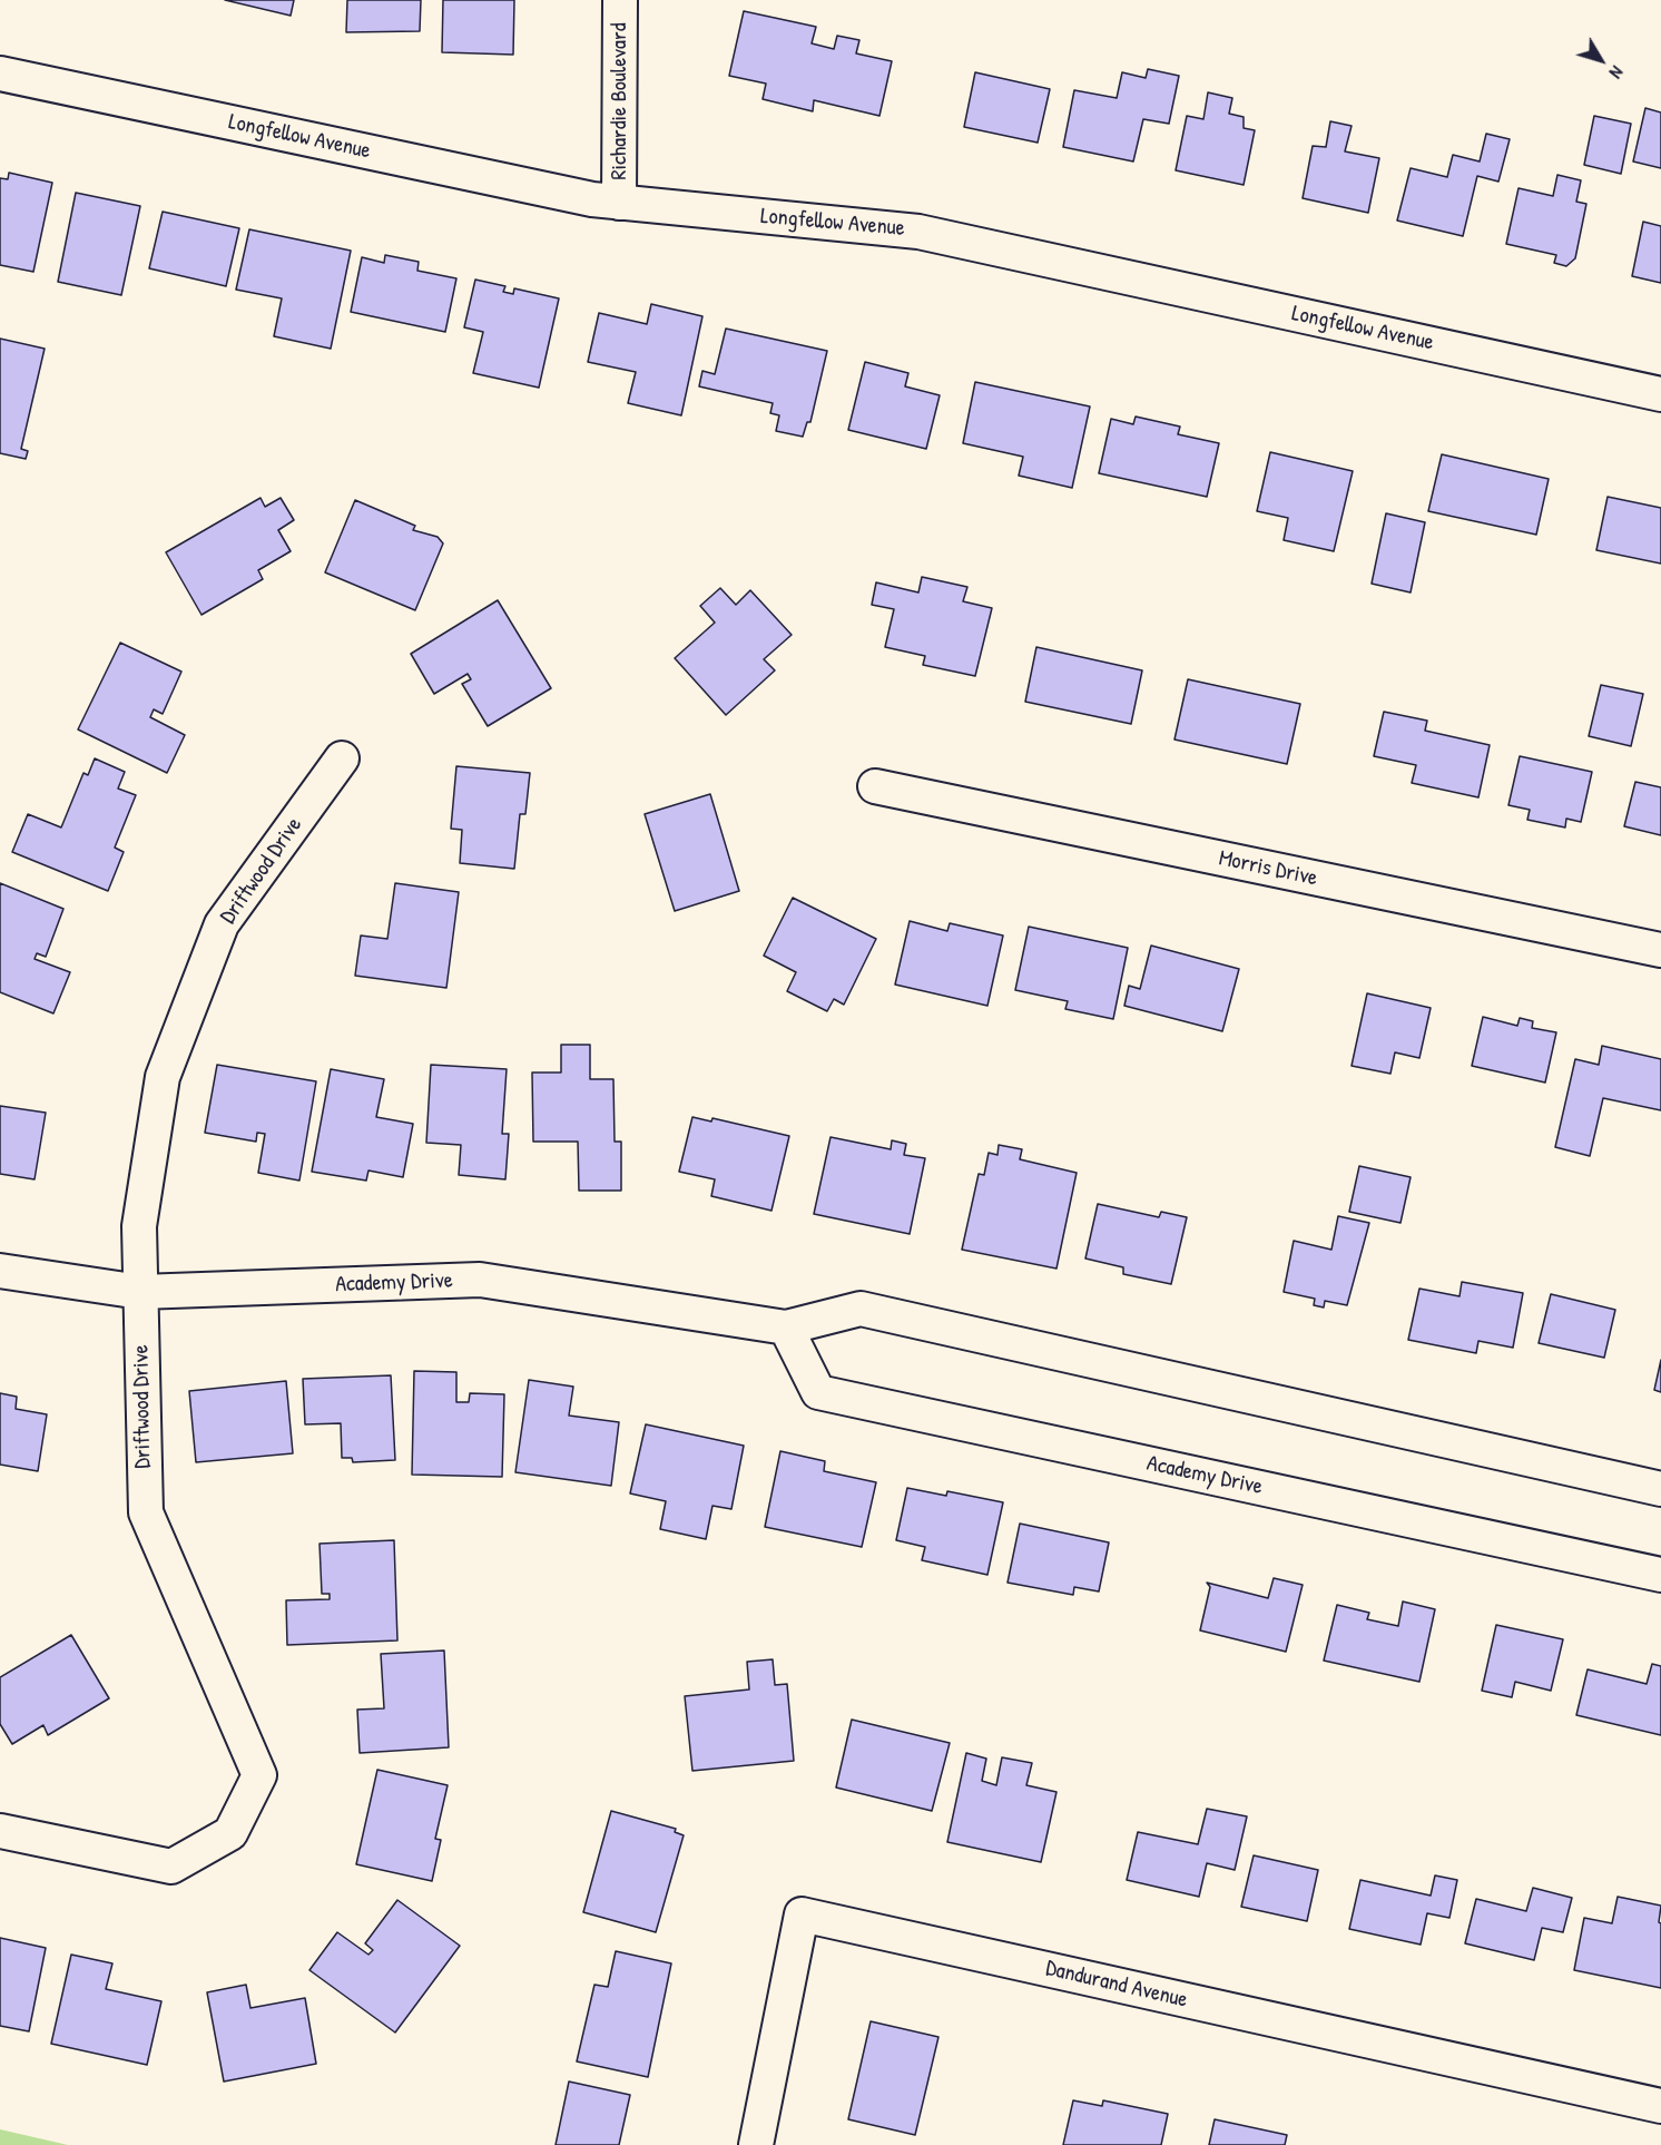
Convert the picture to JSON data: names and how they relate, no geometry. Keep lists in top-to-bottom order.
{
  "streets": {
    "street": [
      "Richardie Boulevard",
      "Longfellow Avenue",
      "Morris Drive",
      "Driftwood Drive",
      "Academy Drive",
      "Dandurand Avenue"
    ]
  },
  "crossings": [
    ["Richardie Boulevard", "Longfellow Avenue"],
    ["Driftwood Drive", "Academy Drive"]
  ],
  "north": "bottom right"
}
